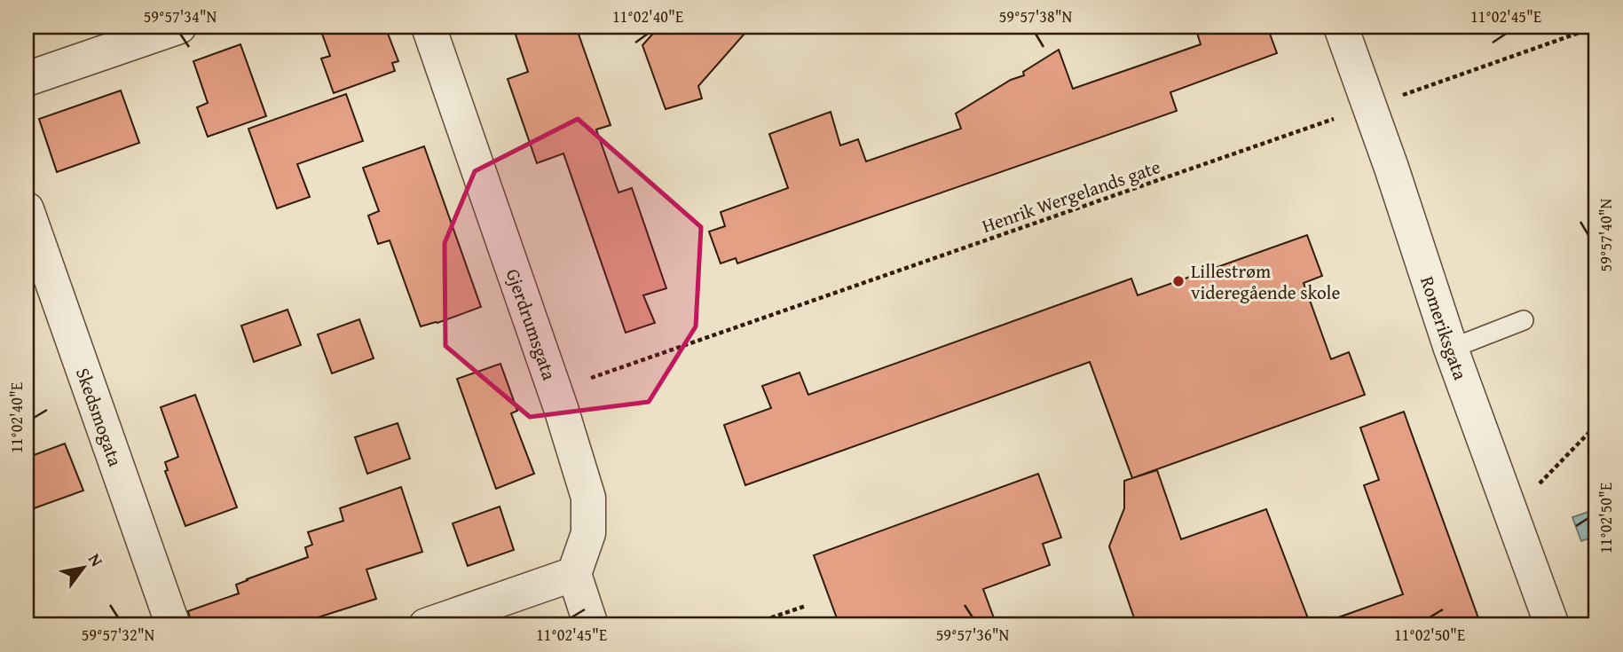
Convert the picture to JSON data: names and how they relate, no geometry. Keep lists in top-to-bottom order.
{
  "streets": {
    "street": ["Gjerdrumsgata", "Romeriksgata", "Skedsmogata"],
    "path": ["Henrik Wergelands gate"]
  },
  "crossings": [
    ["Henrik Wergelands gate", "Gjerdrumsgata"],
    ["Henrik Wergelands gate", "Romeriksgata"]
  ],
  "places": ["Lillestrøm videregående skole"],
  "north": "top right",
  "coordinates": [
    "59°57'34\"N",
    "11°02'40\"E",
    "59°57'38\"N",
    "11°02'45\"E",
    "59°57'40\"N",
    "11°02'50\"E",
    "59°57'32\"N",
    "59°57'36\"N"
  ]
}
